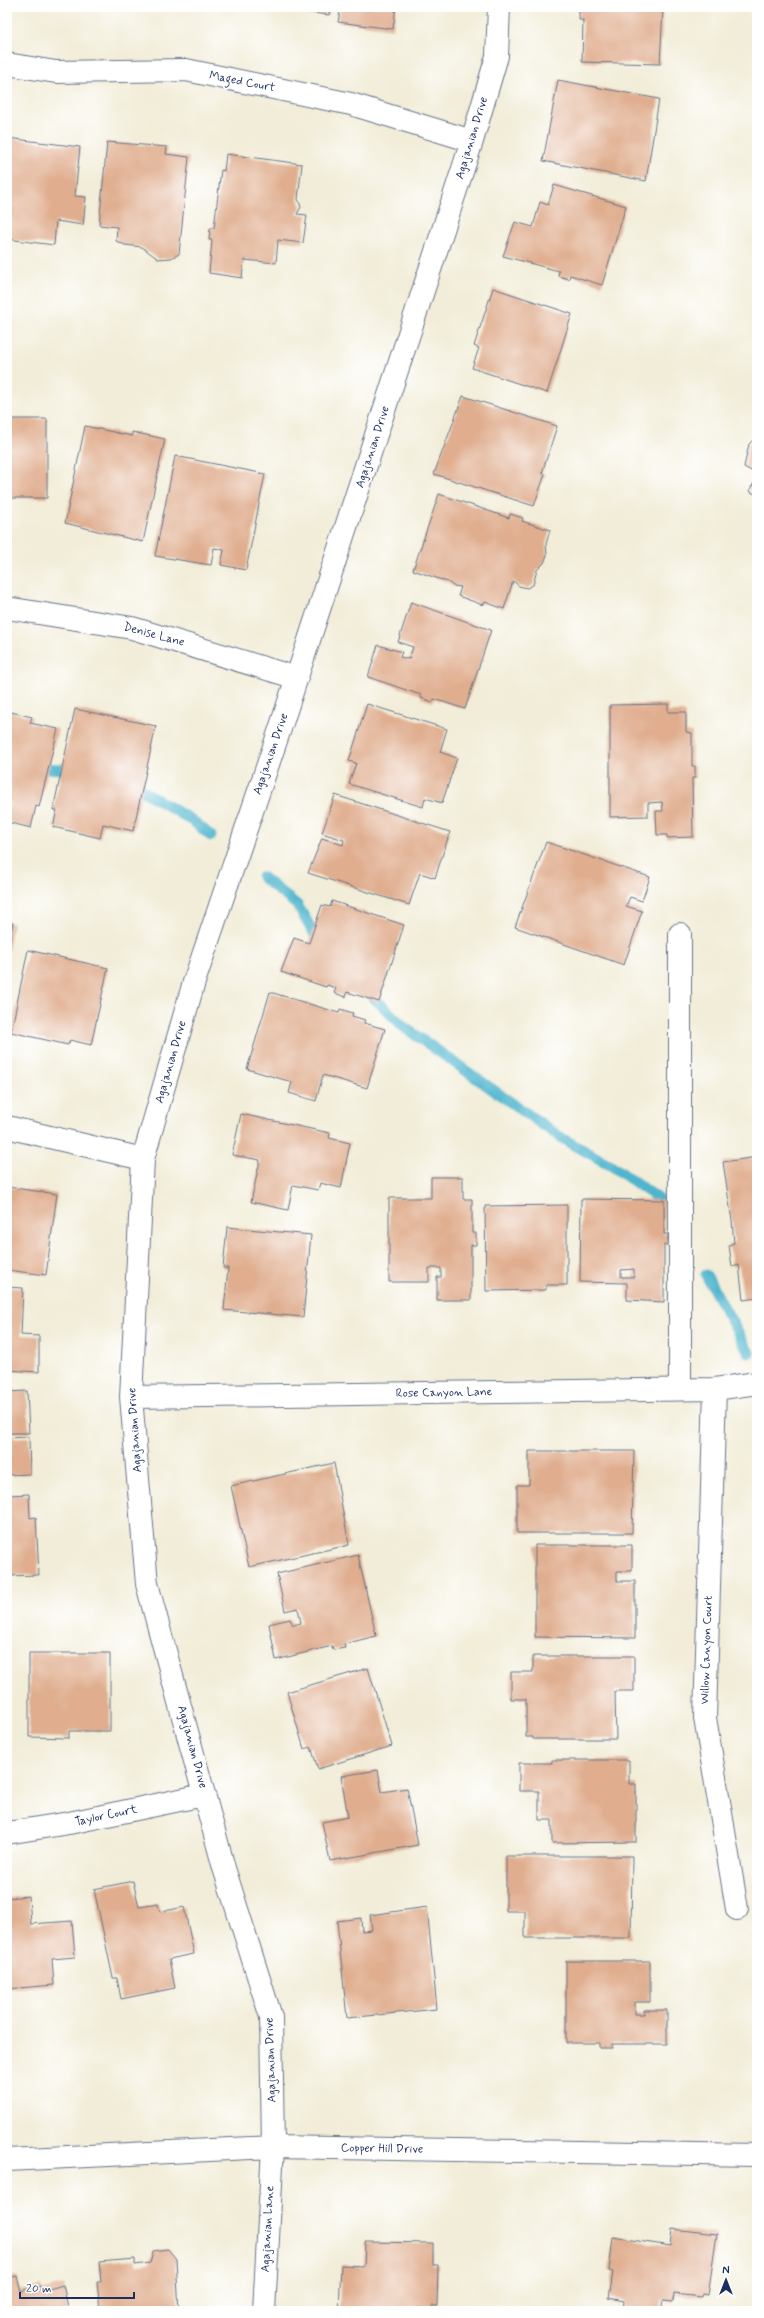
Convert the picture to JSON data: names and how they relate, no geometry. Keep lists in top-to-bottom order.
{
  "streets": {
    "street": [
      "Maged Court",
      "Agajanian Drive",
      "Denise Lane",
      "Rose Canyon Lane",
      "Willow Canyon Court",
      "Taylor Court",
      "Copper Hill Drive",
      "Agajanian Lane"
    ]
  },
  "crossings": [
    ["Maged Court", "Agajanian Drive"],
    ["Agajanian Drive", "Denise Lane"],
    ["Agajanian Drive", "Rose Canyon Lane"],
    ["Agajanian Drive", "Taylor Court"],
    ["Agajanian Drive", "Copper Hill Drive"],
    ["Agajanian Drive", "Agajanian Lane"],
    ["Rose Canyon Lane", "Willow Canyon Court"],
    ["Copper Hill Drive", "Agajanian Lane"]
  ],
  "scale_bar": "20 m",
  "north": "top"
}
